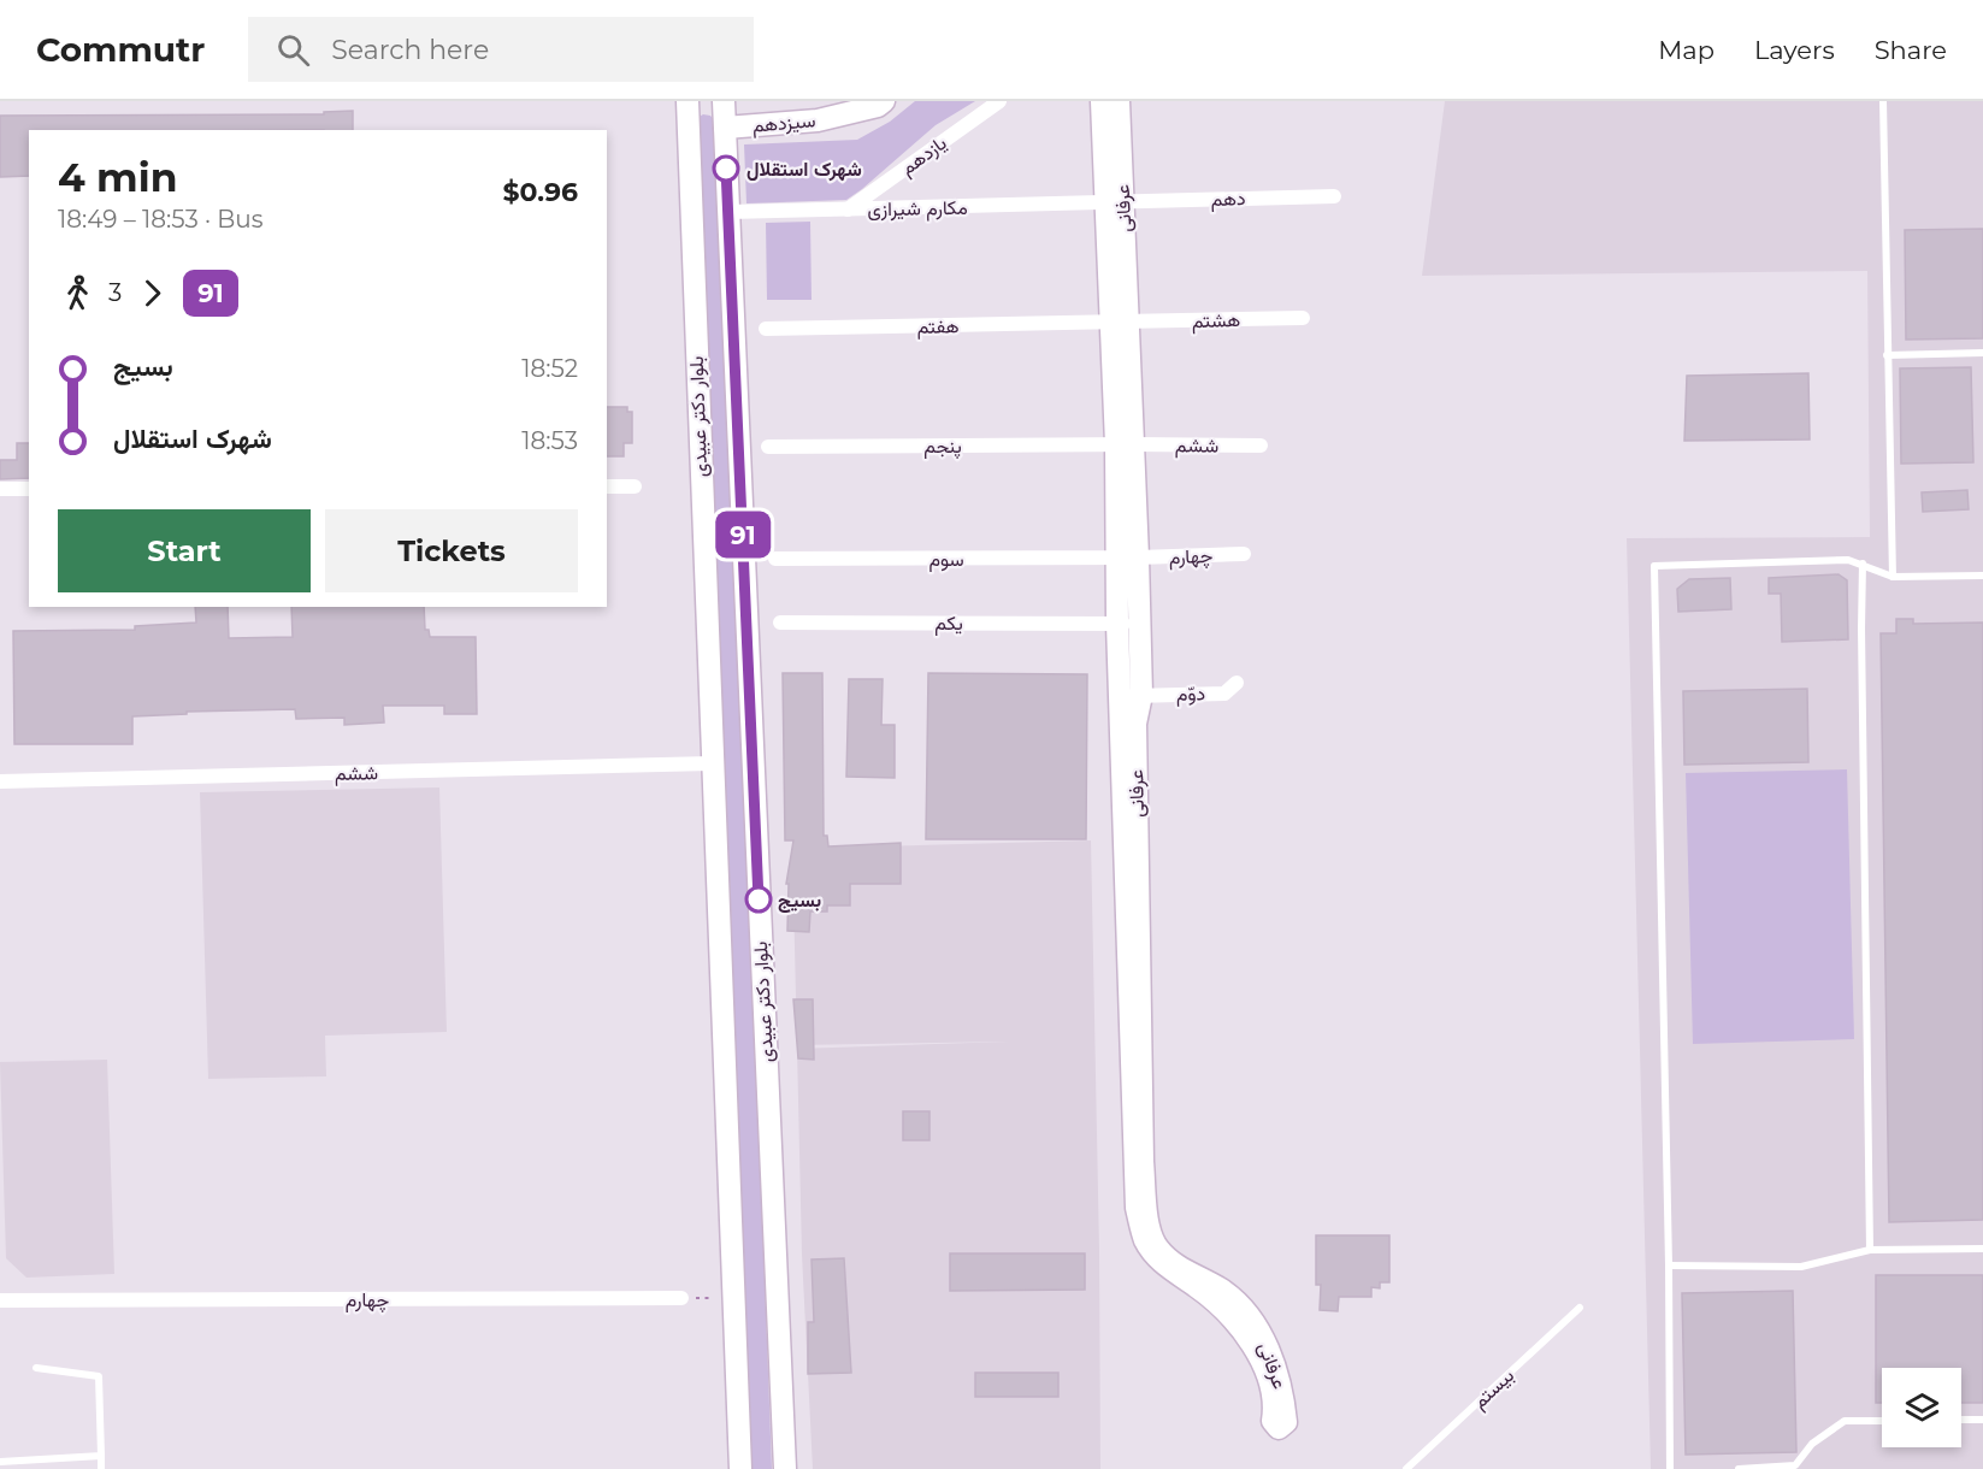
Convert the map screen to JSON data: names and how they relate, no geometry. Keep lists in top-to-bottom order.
{
  "streets": {
    "main road": ["سیزدهم", "عرفانی", "بلوار دکتر عبیدی"],
    "street": [
      "یازدهم",
      "دهم",
      "مکارم شیرازی",
      "هشتم",
      "هفتم",
      "پنجم",
      "ششم",
      "چهارم",
      "سوم",
      "یکم",
      "دوّم"
    ],
    "lane": ["بیستم"]
  },
  "crossings": [
    ["سیزدهم", "بلوار دکتر عبیدی"],
    ["یازدهم", "مکارم شیرازی"],
    ["دهم", "مکارم شیرازی"],
    ["دهم", "عرفانی"],
    ["مکارم شیرازی", "عرفانی"],
    ["مکارم شیرازی", "بلوار دکتر عبیدی"],
    ["عرفانی", "هشتم"],
    ["عرفانی", "هفتم"],
    ["عرفانی", "پنجم"],
    ["عرفانی", "ششم"],
    ["عرفانی", "چهارم"],
    ["عرفانی", "سوم"],
    ["عرفانی", "یکم"],
    ["عرفانی", "دوّم"],
    ["هشتم", "هفتم"],
    ["بلوار دکتر عبیدی", "ششم"],
    ["پنجم", "ششم"],
    ["چهارم", "سوم"]
  ],
  "places": ["شهرک استقلال", "بسیج"],
  "lines": ["bus line 91"],
  "page": {
    "header": "Commutr",
    "search": "Search here",
    "nav": ["Map", "Layers", "Share"],
    "on_map": "91",
    "heading": ["4 min", "18:49 – 18:53 · Bus", "$0.96"],
    "legs": ["3", "91"],
    "list": [
      {
        "name": "بسیج",
        "value": "18:52"
      },
      {
        "name": "شهرک استقلال",
        "value": "18:53"
      }
    ],
    "buttons": ["Start", "Tickets"]
  }
}
